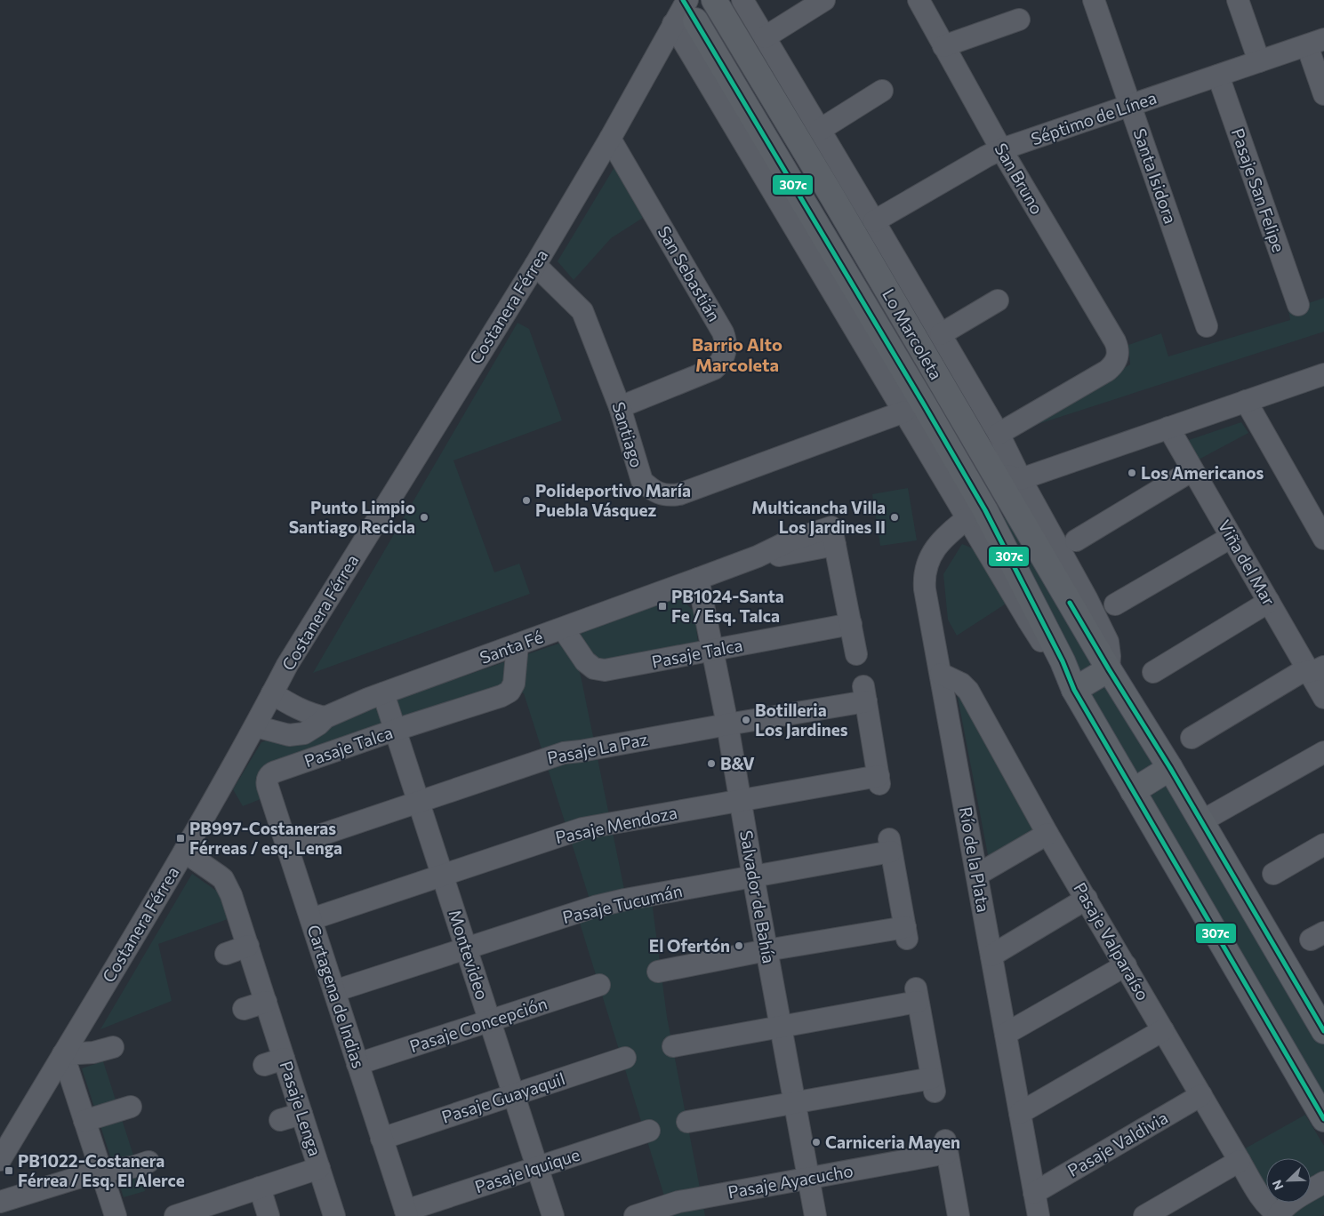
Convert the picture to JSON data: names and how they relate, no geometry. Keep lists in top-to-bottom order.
{
  "streets": {
    "main road": ["Lo Marcoleta"],
    "street": [
      "Séptimo de Línea",
      "Santa Isidora",
      "San Bruno",
      "Pasaje San Felipe",
      "San Sebastián",
      "Costanera Férrea",
      "Santiago",
      "Viña del Mar",
      "Santa Fé",
      "Pasaje Talca",
      "Pasaje La Paz",
      "Pasaje Mendoza",
      "Río de la Plata",
      "Salvador de Bahía",
      "Pasaje Tucumán",
      "Pasaje Valparaíso",
      "Montevideo",
      "Cartagena de Indias",
      "Pasaje Concepción",
      "Pasaje Guayaquil",
      "Pasaje Lenga",
      "Pasaje Valdivia",
      "Pasaje Iquique",
      "Pasaje Ayacucho"
    ]
  },
  "crossings": [
    ["Séptimo de Línea", "Santa Isidora"],
    ["Séptimo de Línea", "San Bruno"],
    ["Séptimo de Línea", "Pasaje San Felipe"],
    ["Séptimo de Línea", "Lo Marcoleta"],
    ["San Bruno", "Lo Marcoleta"],
    ["San Sebastián", "Costanera Férrea"],
    ["San Sebastián", "Santiago"],
    ["Costanera Férrea", "Lo Marcoleta"],
    ["Costanera Férrea", "Santiago"],
    ["Costanera Férrea", "Santa Fé"],
    ["Costanera Férrea", "Pasaje Lenga"],
    ["Lo Marcoleta", "Santiago"],
    ["Lo Marcoleta", "Río de la Plata"],
    ["Santa Fé", "Pasaje Talca"],
    ["Santa Fé", "Salvador de Bahía"],
    ["Santa Fé", "Montevideo"],
    ["Pasaje Talca", "Salvador de Bahía"],
    ["Pasaje Talca", "Montevideo"],
    ["Pasaje Talca", "Cartagena de Indias"],
    ["Pasaje La Paz", "Pasaje Mendoza"],
    ["Pasaje La Paz", "Salvador de Bahía"],
    ["Pasaje La Paz", "Montevideo"],
    ["Pasaje La Paz", "Cartagena de Indias"],
    ["Pasaje Mendoza", "Salvador de Bahía"],
    ["Pasaje Mendoza", "Montevideo"],
    ["Pasaje Mendoza", "Cartagena de Indias"],
    ["Río de la Plata", "Pasaje Valparaíso"],
    ["Río de la Plata", "Pasaje Valdivia"],
    ["Salvador de Bahía", "Pasaje Tucumán"],
    ["Salvador de Bahía", "Pasaje Ayacucho"],
    ["Pasaje Tucumán", "Montevideo"],
    ["Pasaje Tucumán", "Cartagena de Indias"],
    ["Pasaje Valparaíso", "Pasaje Valdivia"],
    ["Montevideo", "Pasaje Concepción"],
    ["Montevideo", "Pasaje Guayaquil"],
    ["Montevideo", "Pasaje Iquique"],
    ["Cartagena de Indias", "Pasaje Concepción"],
    ["Cartagena de Indias", "Pasaje Guayaquil"],
    ["Cartagena de Indias", "Pasaje Iquique"]
  ],
  "districts": ["Barrio Alto Marcoleta"],
  "places": {
    "other": [
      "Los Americanos",
      "Polideportivo María Puebla Vásquez",
      "Punto Limpio Santiago Recicla",
      "Multicancha Villa Los Jardines II",
      "Botilleria Los Jardines",
      "B&V",
      "El Ofertón",
      "Carniceria Mayen"
    ],
    "transit": ["PB1024-Santa Fe / Esq. Talca", "PB997-Costaneras Férreas / esq. Lenga", "PB1022-Costanera Férrea / Esq. El Alerce"]
  },
  "lines": ["transit line 307c"],
  "north": "bottom left"
}
